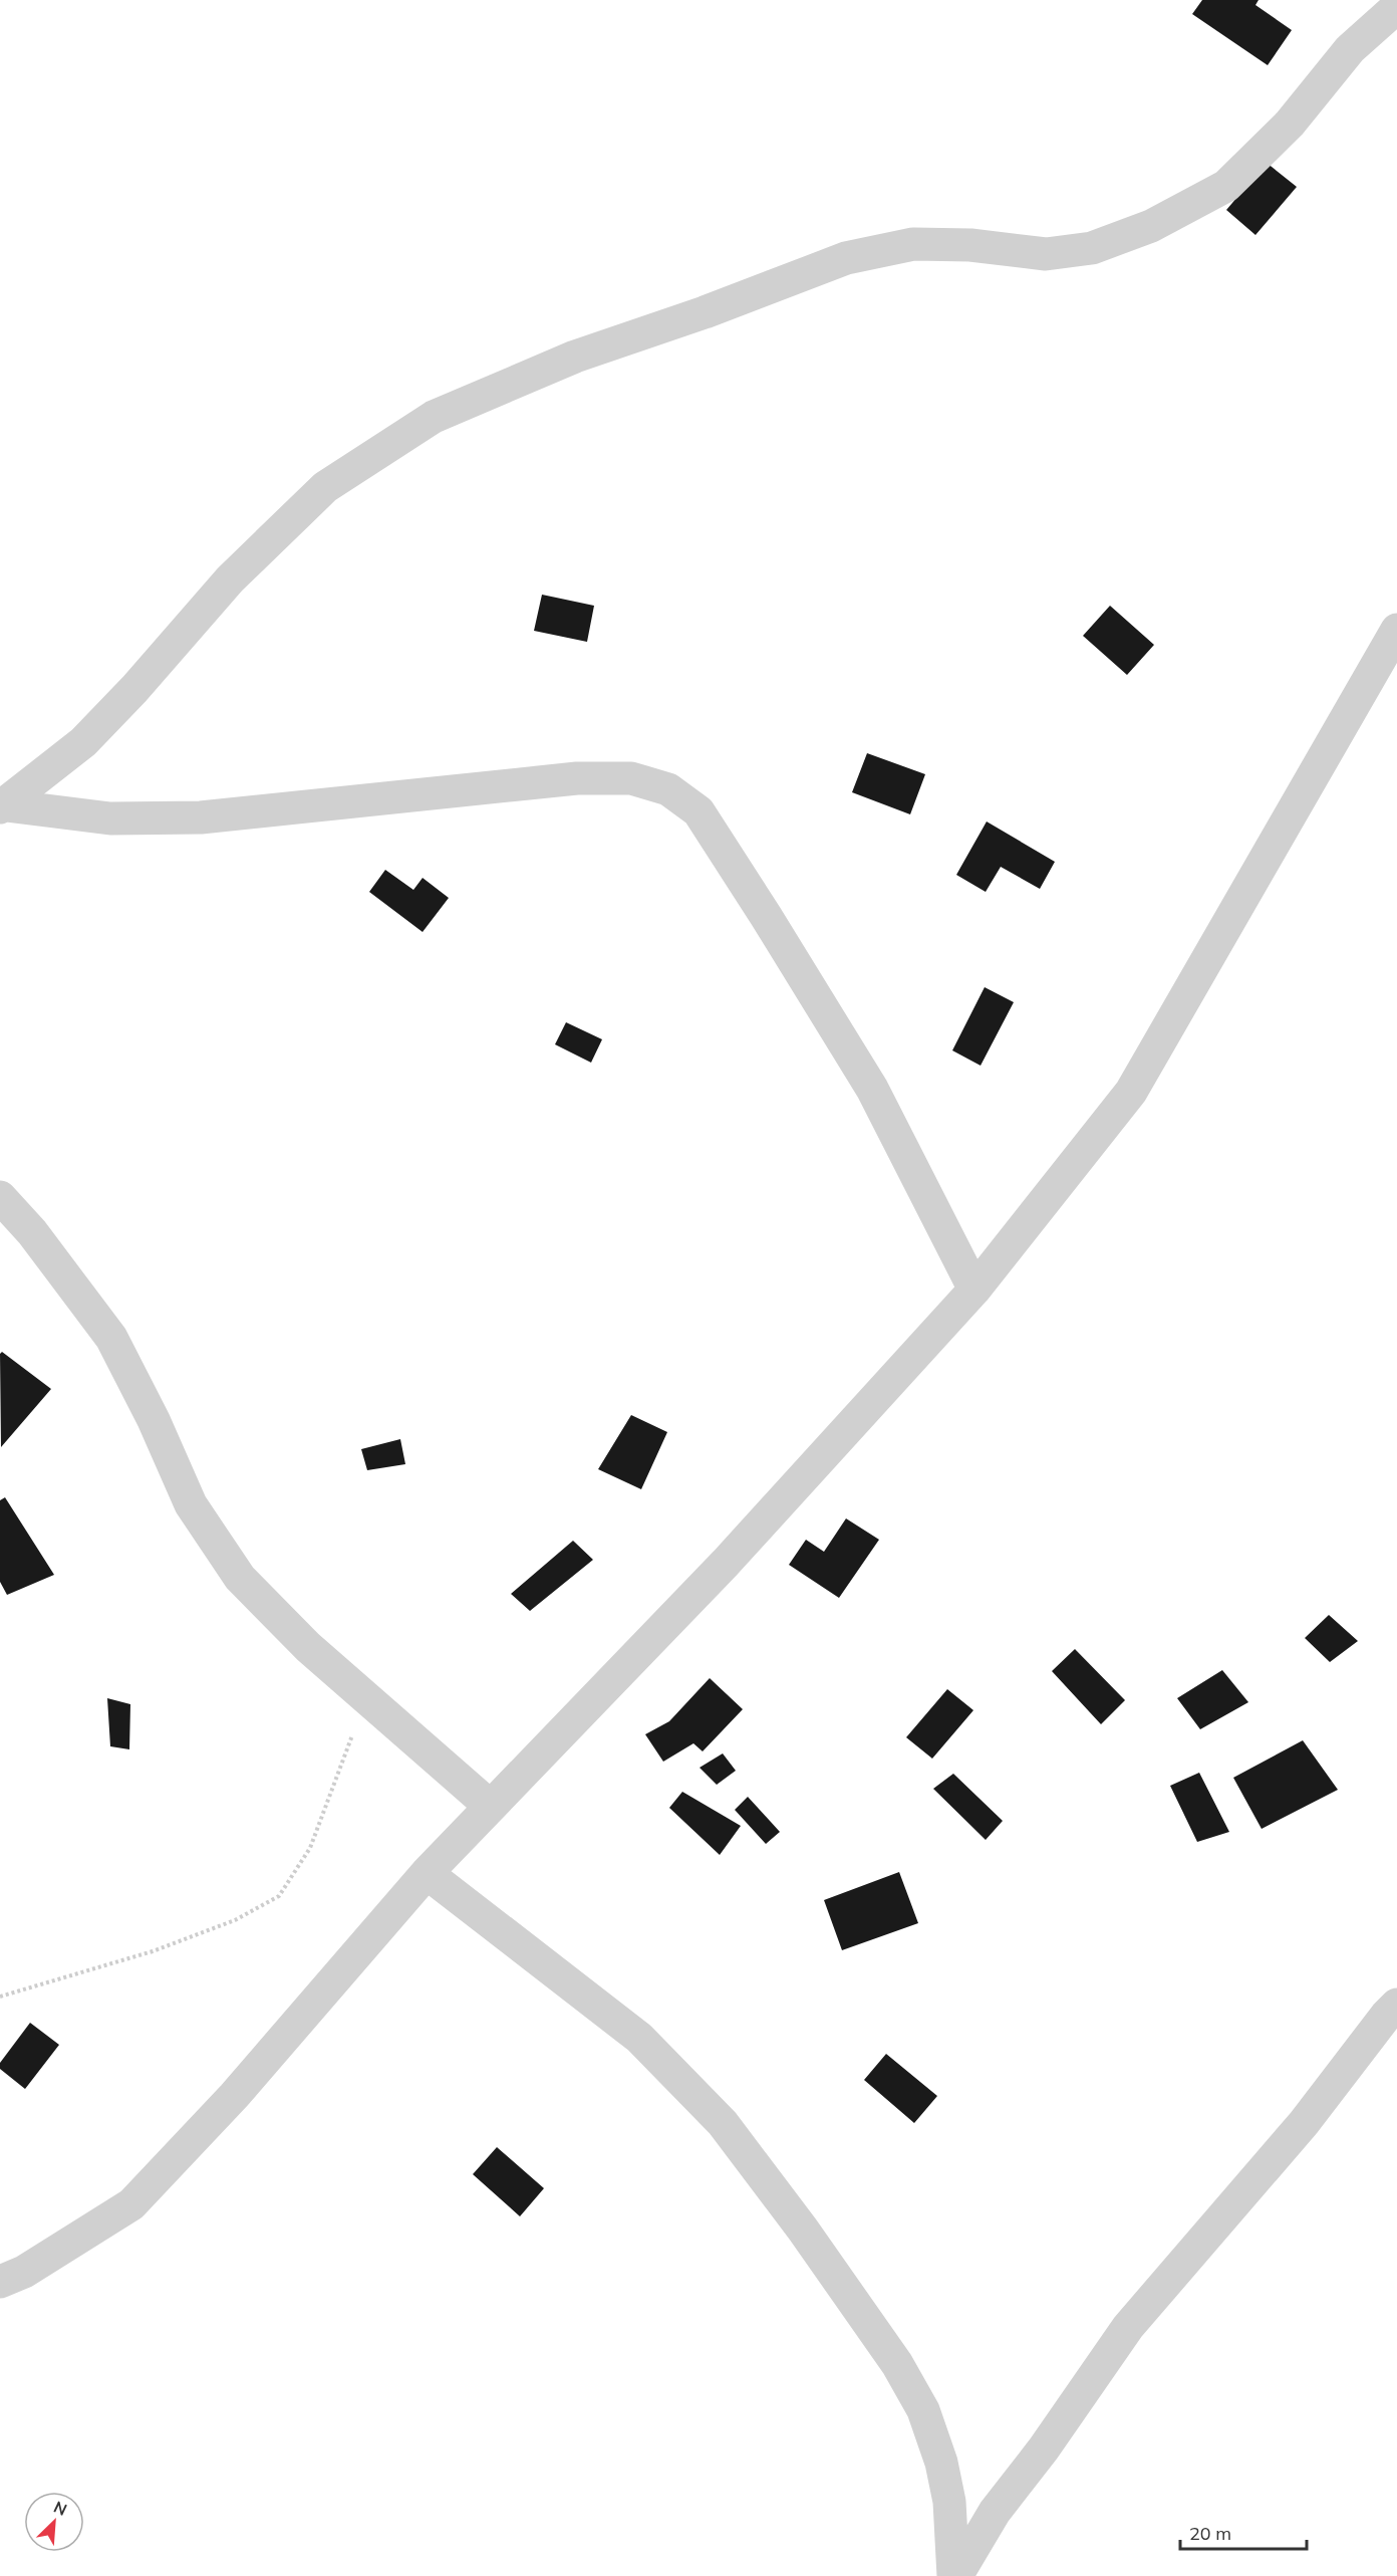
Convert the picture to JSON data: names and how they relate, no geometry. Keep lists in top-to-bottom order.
{
  "scale_bar": "20 m",
  "north": "top right"
}
